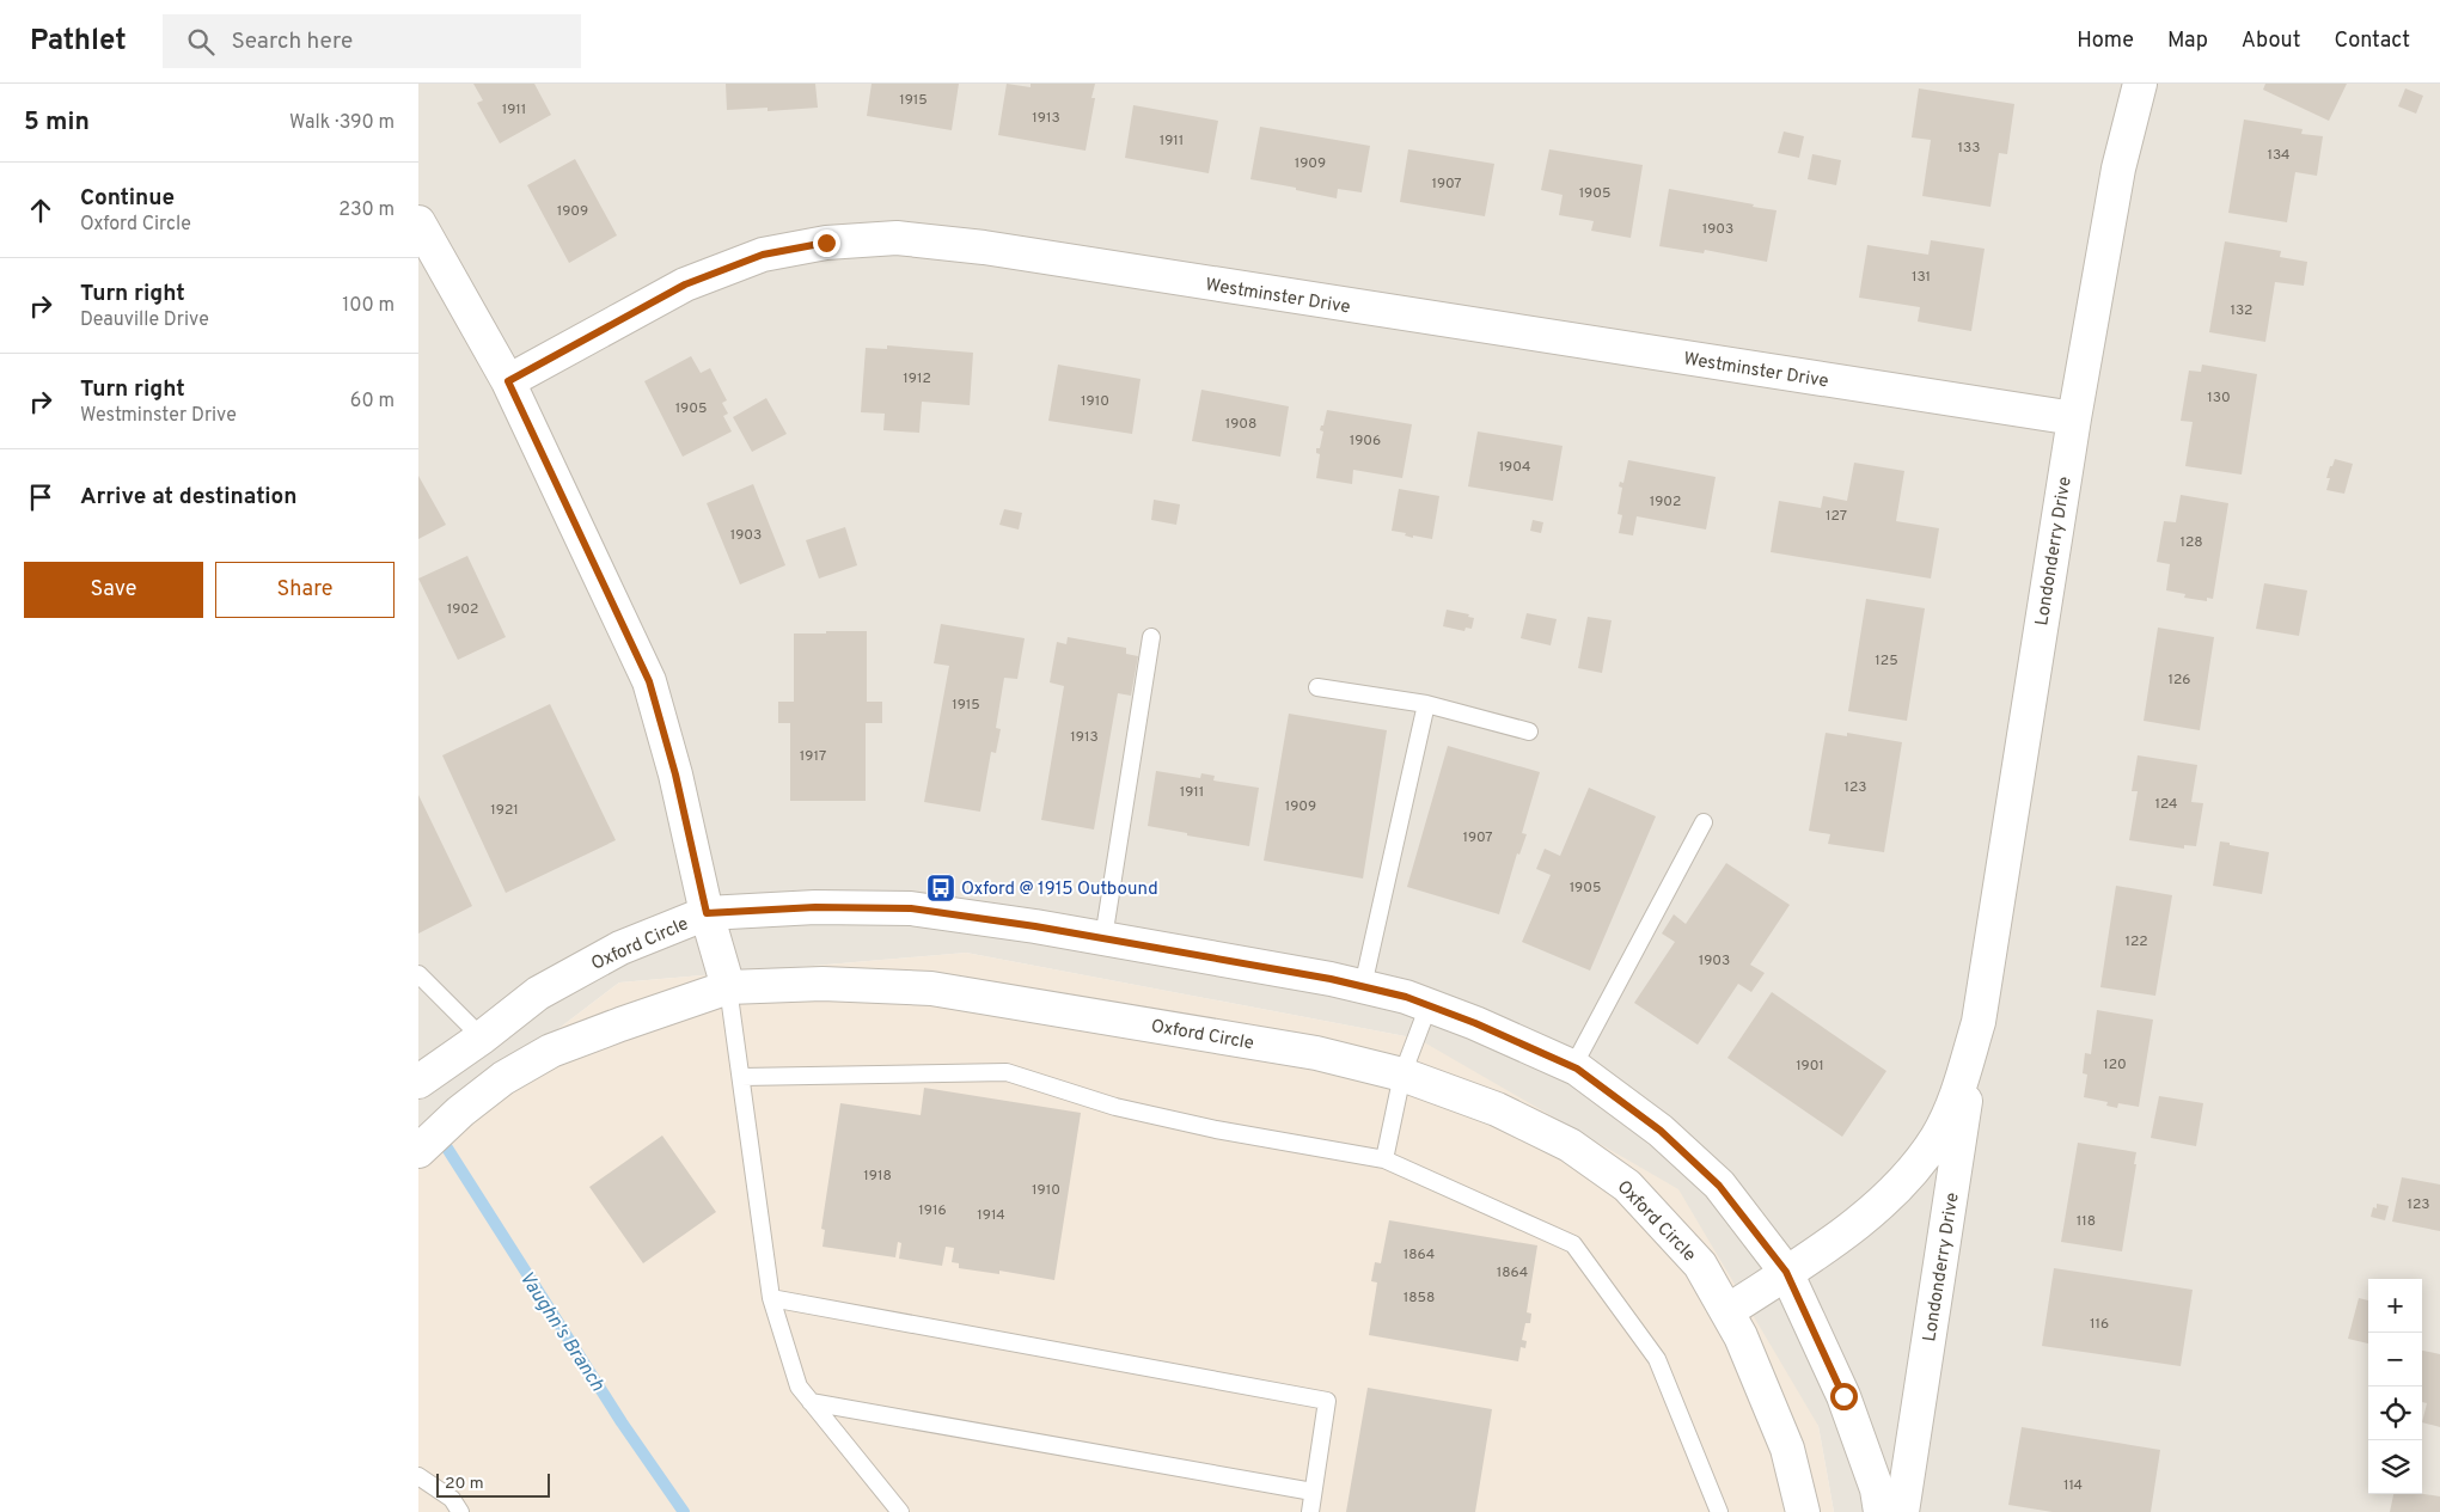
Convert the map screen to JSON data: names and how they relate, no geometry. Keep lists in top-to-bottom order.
{
  "streets": {
    "street": ["Westminster Drive", "Londonderry Drive", "Oxford Circle"]
  },
  "crossings": [
    ["Westminster Drive", "Londonderry Drive"],
    ["Londonderry Drive", "Oxford Circle"]
  ],
  "water": ["Vaughn's Branch"],
  "places": {
    "bus stop": ["Oxford @ 1915 Outbound"]
  },
  "house_numbers": [
    "1915",
    "1911",
    "1913",
    "1911",
    "133",
    "134",
    "1909",
    "1907",
    "1905",
    "1909",
    "1903",
    "131",
    "132",
    "1912",
    "130",
    "1910",
    "1905",
    "1908",
    "1906",
    "1904",
    "1902",
    "127",
    "1903",
    "128",
    "1902",
    "125",
    "126",
    "1915",
    "1913",
    "1917",
    "123",
    "1911",
    "124",
    "1909",
    "1921",
    "1907",
    "1905",
    "122",
    "1903",
    "120",
    "1901",
    "1918",
    "1910",
    "123",
    "1916",
    "1914",
    "118",
    "1864",
    "1864",
    "1858",
    "116",
    "114"
  ],
  "scale_bar": "20 m",
  "page": {
    "header": "Pathlet",
    "search": "Search here",
    "nav": [
      "Home",
      "Map",
      "About",
      "Contact"
    ],
    "heading": ["5 min", "Walk · 390 m"],
    "list": [
      ["Continue", "Oxford Circle", "230 m"],
      ["Turn right", "Deauville Drive", "100 m"],
      ["Turn right", "Westminster Drive", "60 m"],
      "Arrive at destination"
    ],
    "buttons": ["Save", "Share"],
    "map_buttons": ["+", "−"],
    "scale": "20 m"
  }
}
